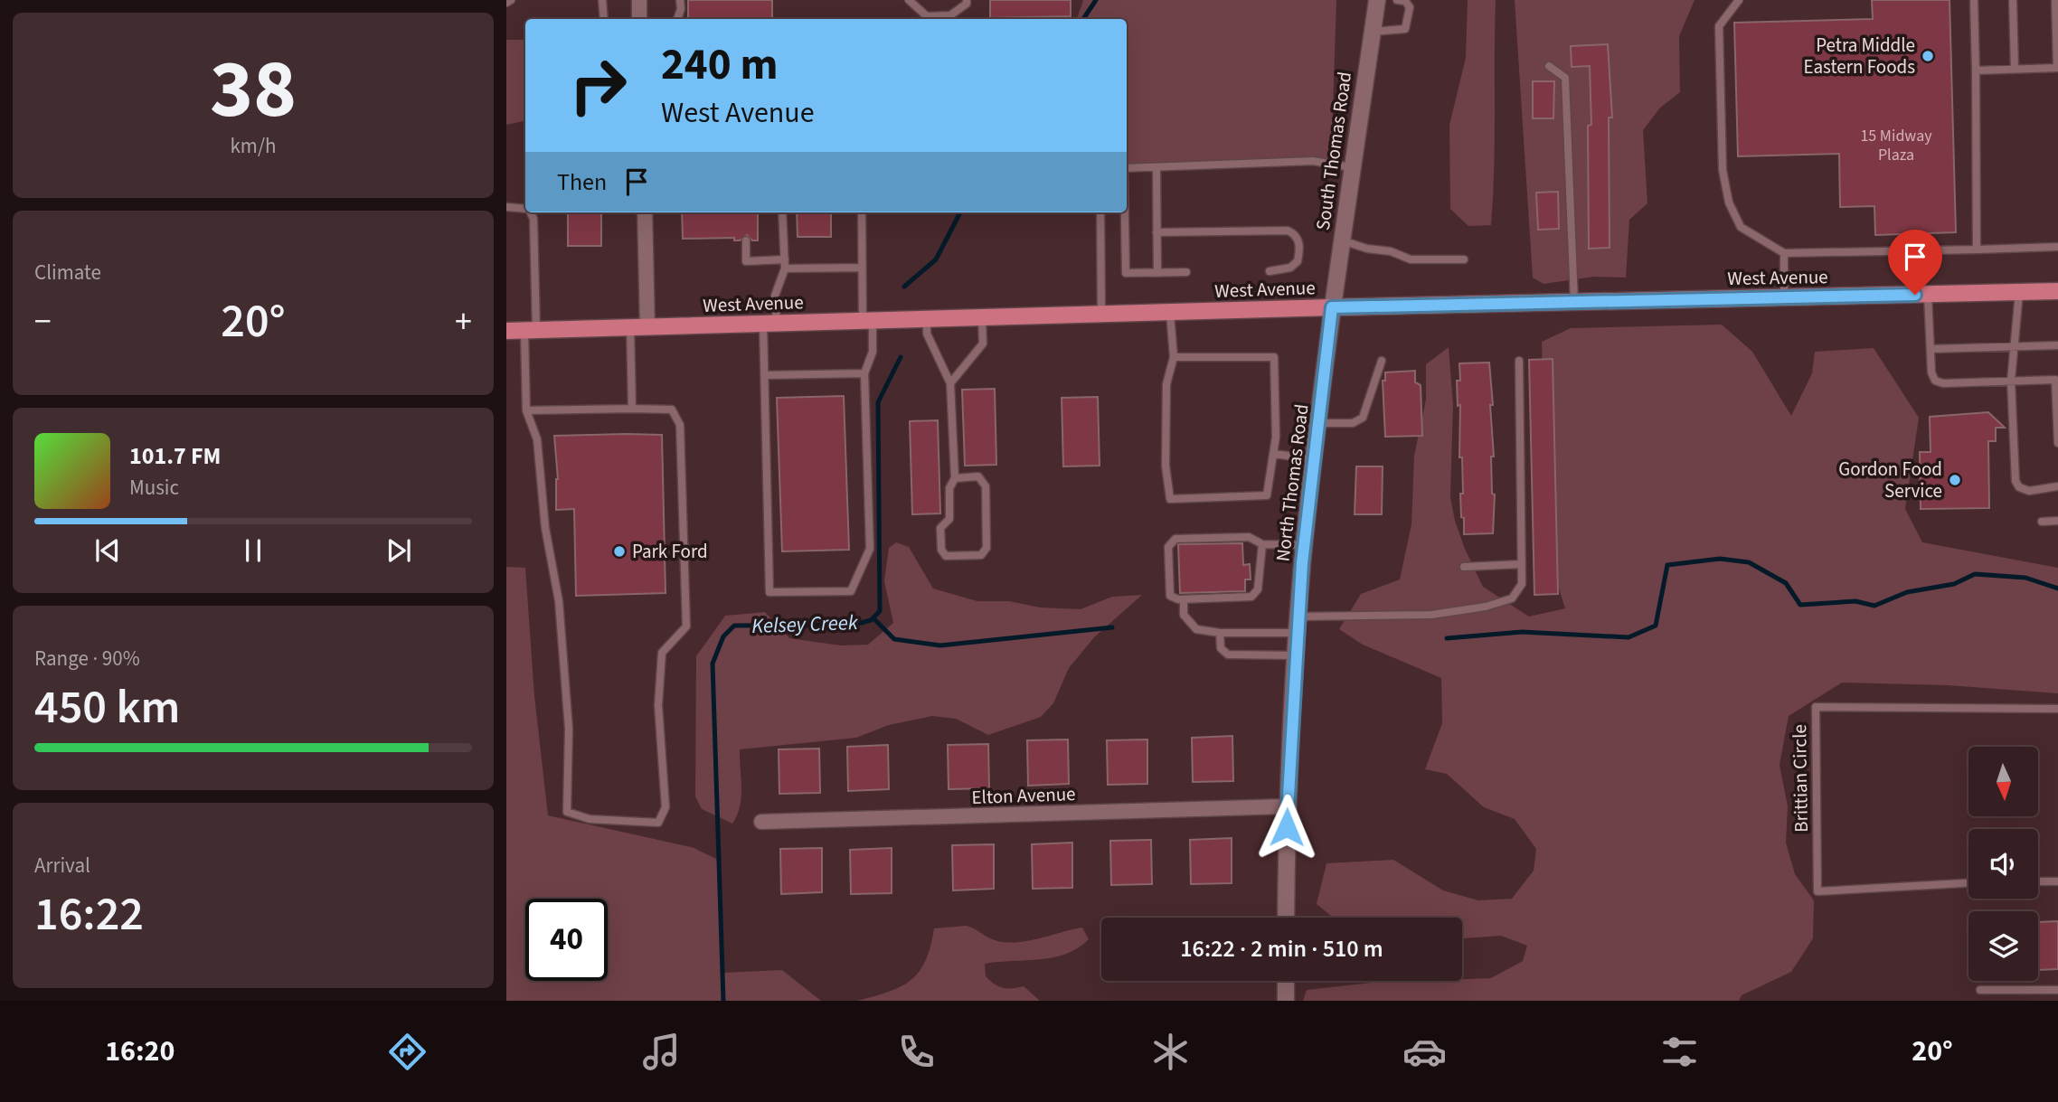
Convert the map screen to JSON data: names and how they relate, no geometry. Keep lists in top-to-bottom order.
{
  "streets": {
    "main road": ["West Avenue"],
    "street": ["South Thomas Road", "North Thomas Road", "Elton Avenue"],
    "lane": ["Brittian Circle"]
  },
  "crossings": [
    ["South Thomas Road", "West Avenue"],
    ["South Thomas Road", "North Thomas Road"],
    ["West Avenue", "North Thomas Road"],
    ["North Thomas Road", "Elton Avenue"]
  ],
  "water": ["Kelsey Creek"],
  "places": ["Petra Middle Eastern Foods", "Gordon Food Service", "Park Ford"],
  "house_numbers": ["15 Midway Plaza"],
  "north": "bottom",
  "page": {
    "tile": [
      ["38", "km/h"],
      "Climate",
      ["Range · 90%", "450 km"],
      ["Arrival", "16:22"]
    ],
    "turn": ["240 m", "West Avenue"],
    "then": "Then",
    "heat": ["−", "20°", "+"],
    "song": ["101.7 FM", "Music"],
    "limit": "40",
    "trip": "16:22 · 2 min · 510 m",
    "tabs": ["16:20", "20°"]
  }
}
